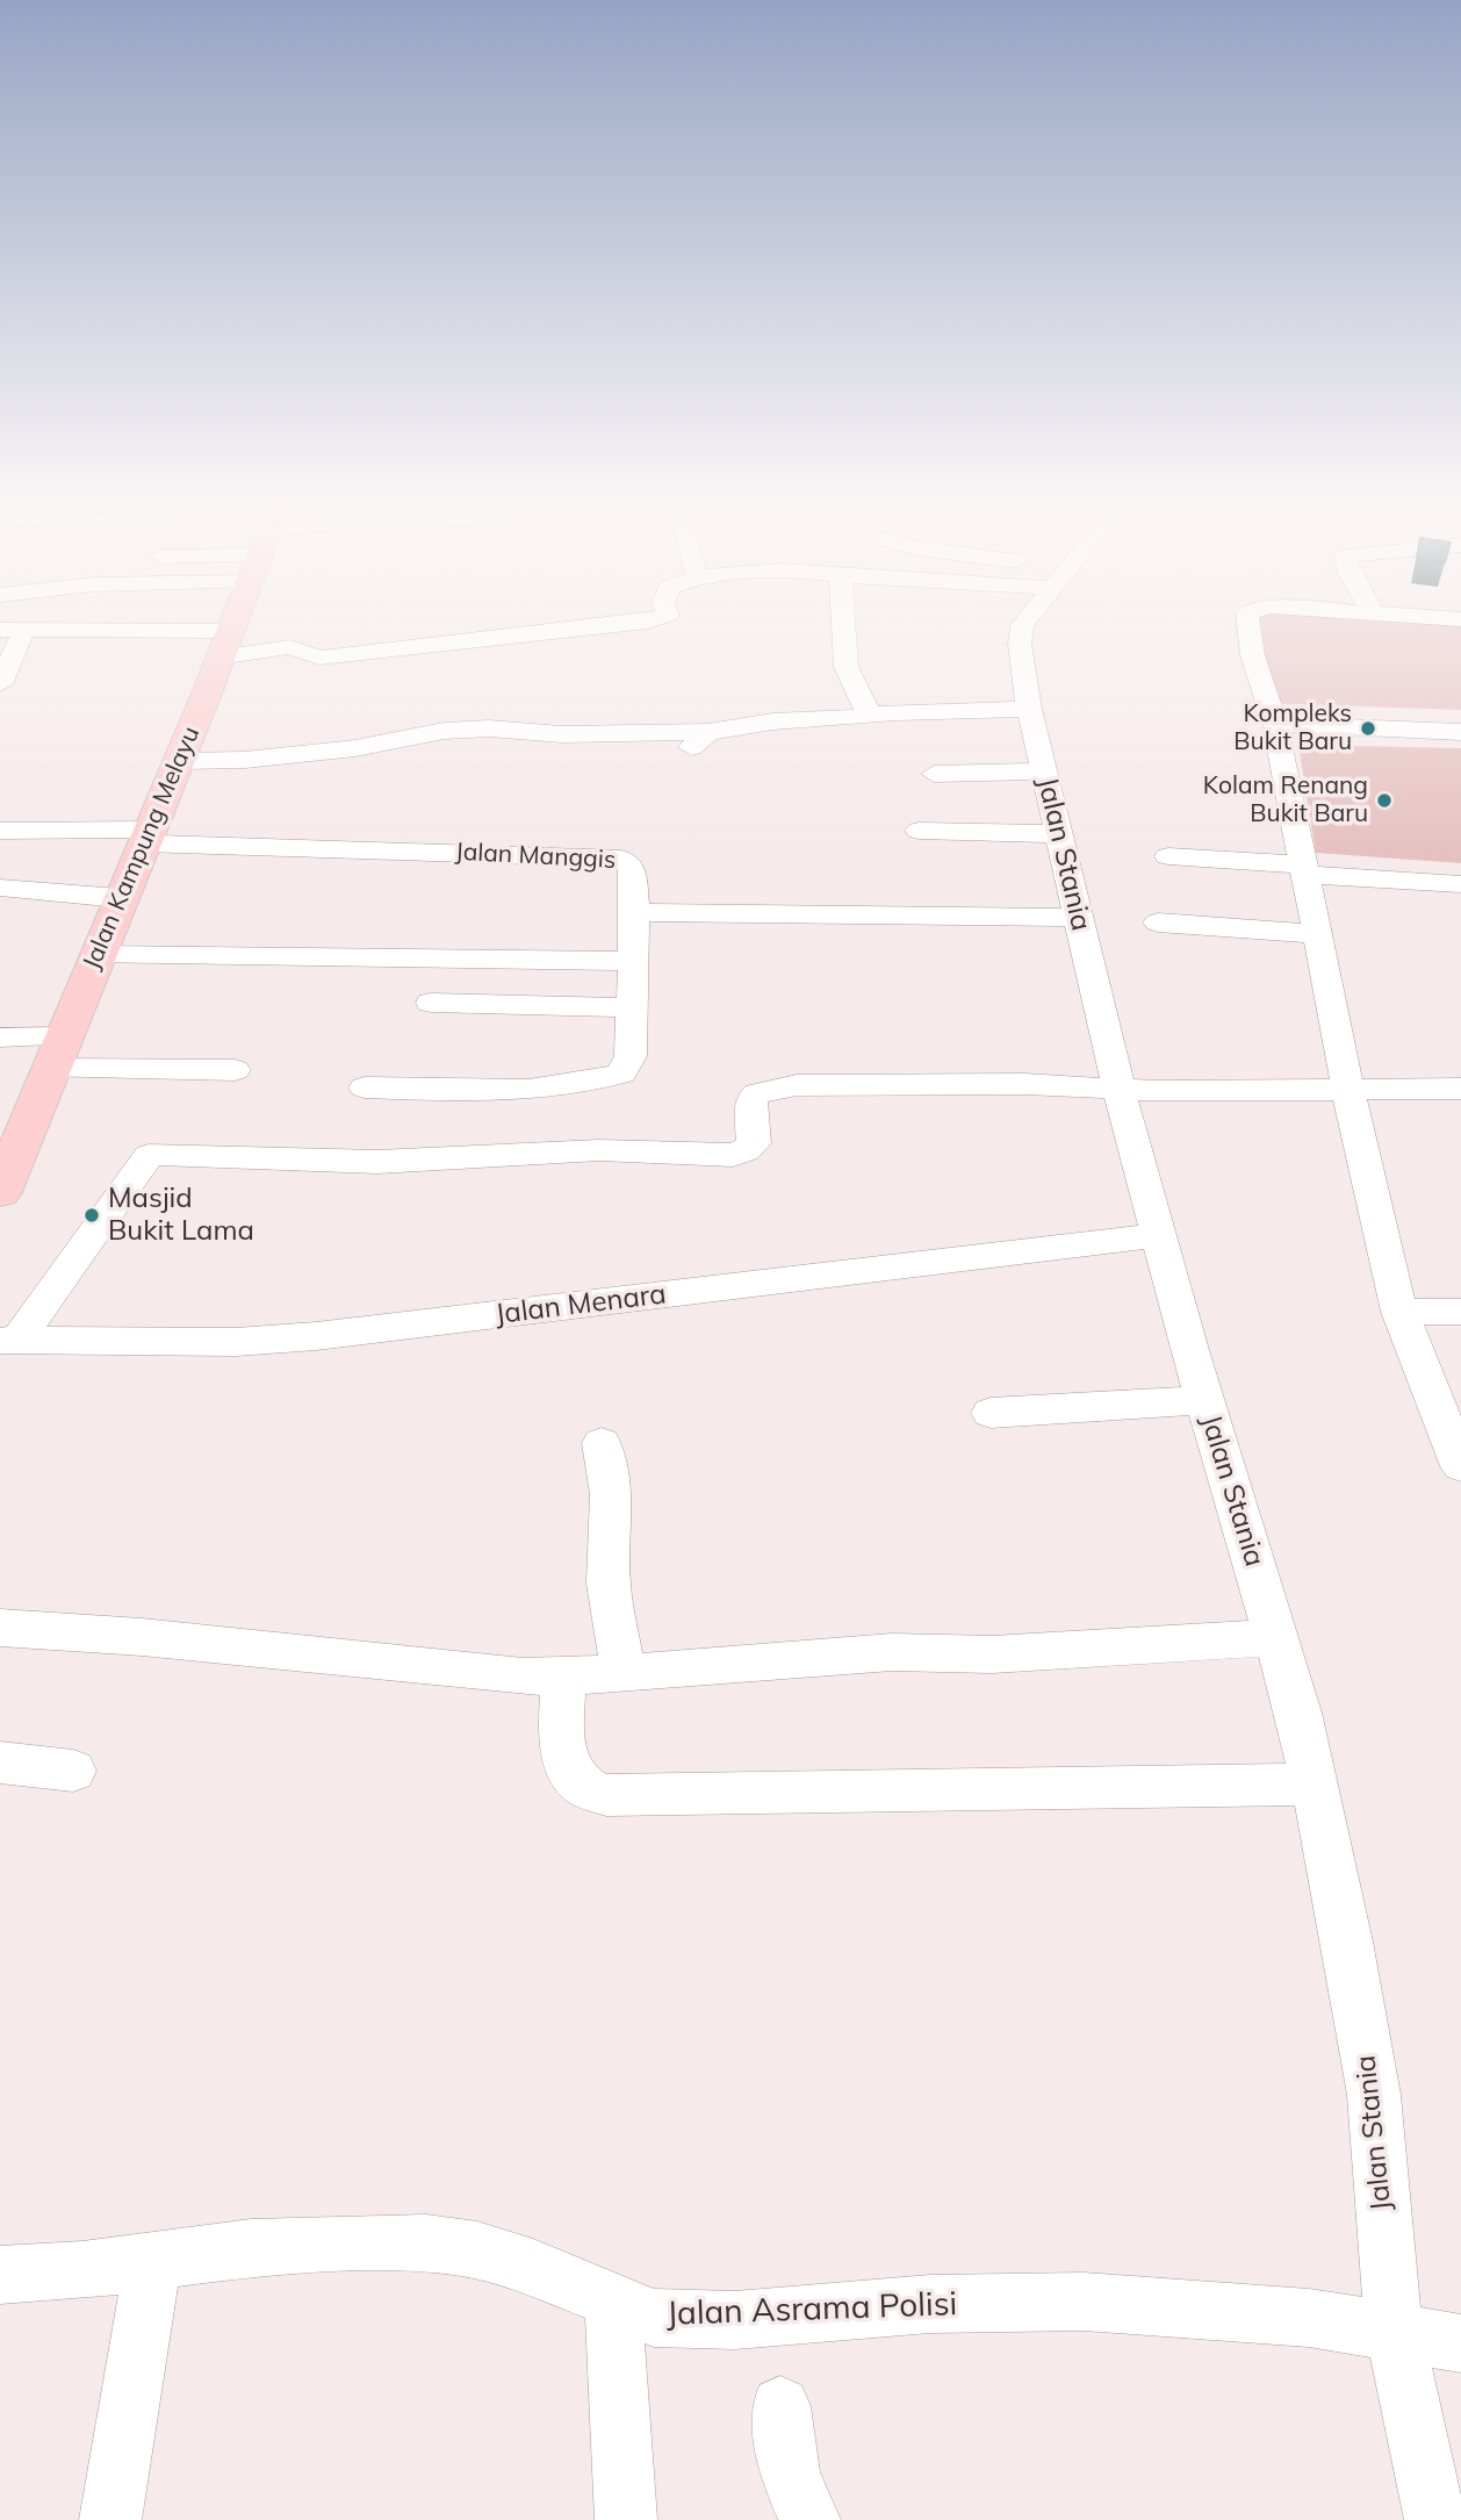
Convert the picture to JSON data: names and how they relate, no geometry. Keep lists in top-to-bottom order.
{
  "streets": {
    "main road": ["Jalan Kampung Melayu"],
    "street": [
      "Jalan Stania",
      "Jalan Manggis",
      "Jalan Menara",
      "Jalan Asrama Polisi"
    ]
  },
  "crossings": [
    ["Jalan Kampung Melayu", "Jalan Manggis"],
    ["Jalan Stania", "Jalan Manggis"],
    ["Jalan Stania", "Jalan Menara"],
    ["Jalan Stania", "Jalan Asrama Polisi"]
  ],
  "places": ["Kompleks Bukit Baru", "Kolam Renang Bukit Baru", "Masjid Bukit Lama"]
}
